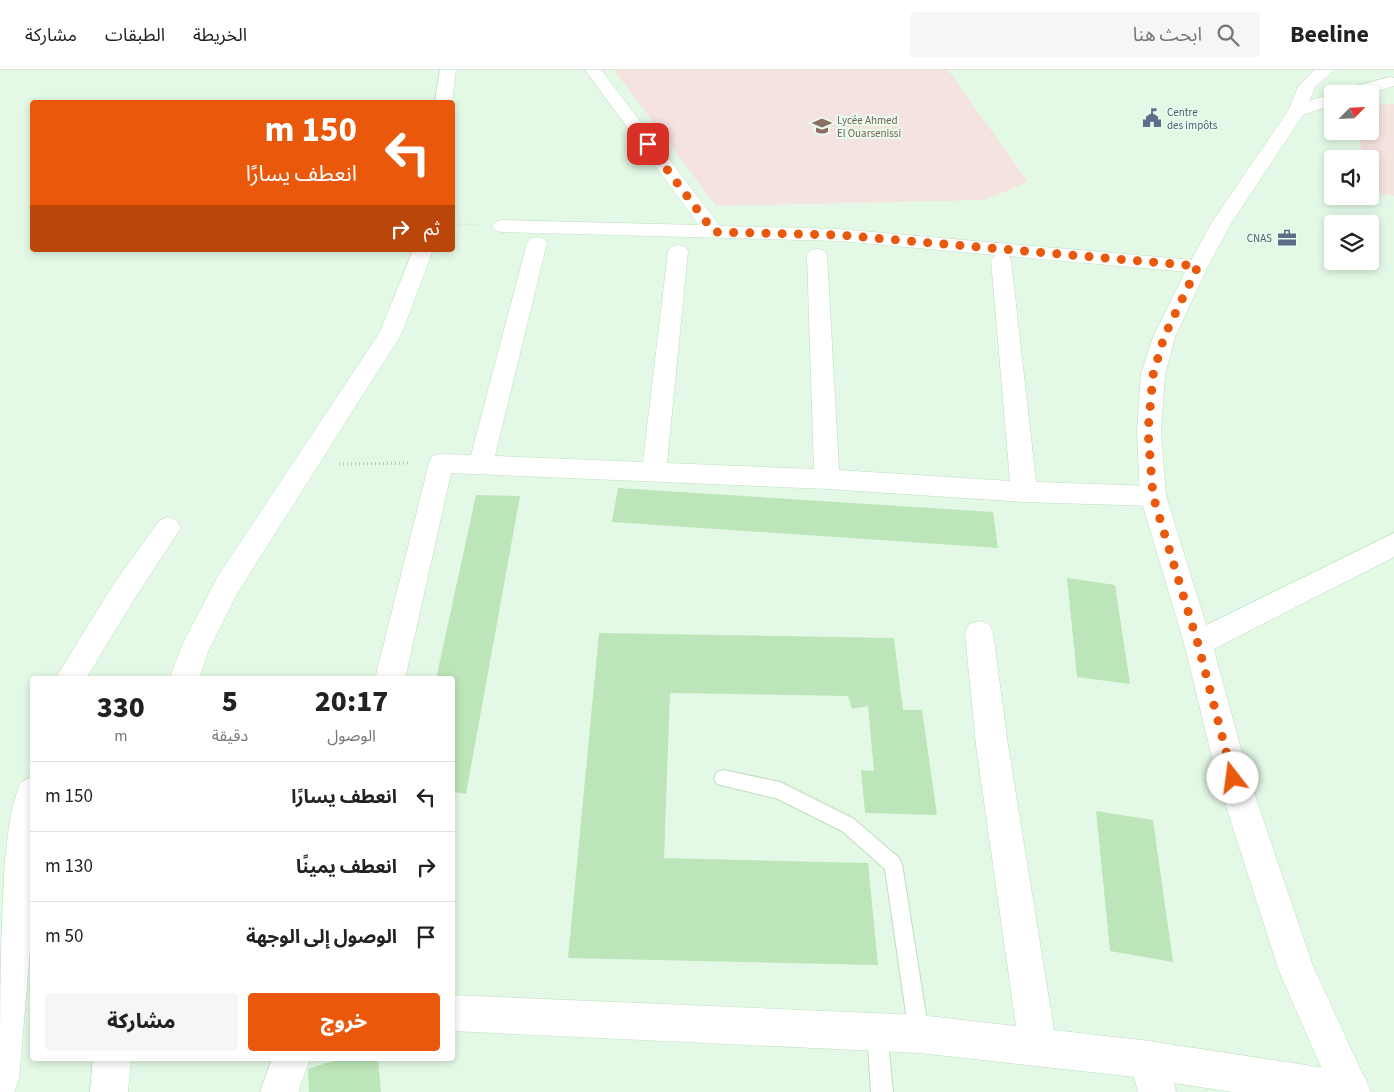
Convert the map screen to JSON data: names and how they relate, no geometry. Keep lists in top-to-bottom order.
{
  "places": {
    "public building": ["Centre des impôts"],
    "school or university": ["Lycée Ahmed El Ouarsenissi"],
    "office": ["CNAS"]
  },
  "north": "top right",
  "page": {
    "header": "Beeline",
    "search": "ابحث هنا",
    "nav": ["الخريطة", "الطبقات", "مشاركة"],
    "turn": ["150 m", "انعطف يسارًا"],
    "then": "ثم",
    "eta": [
      "20:17",
      "الوصول",
      "5",
      "دقيقة",
      "330",
      "m"
    ],
    "list": [
      {
        "name": "انعطف يسارًا",
        "value": "150 m"
      },
      {
        "name": "انعطف يمينًا",
        "value": "130 m"
      },
      {
        "name": "الوصول إلى الوجهة",
        "value": "50 m"
      }
    ],
    "buttons": ["خروج", "مشاركة"]
  }
}
